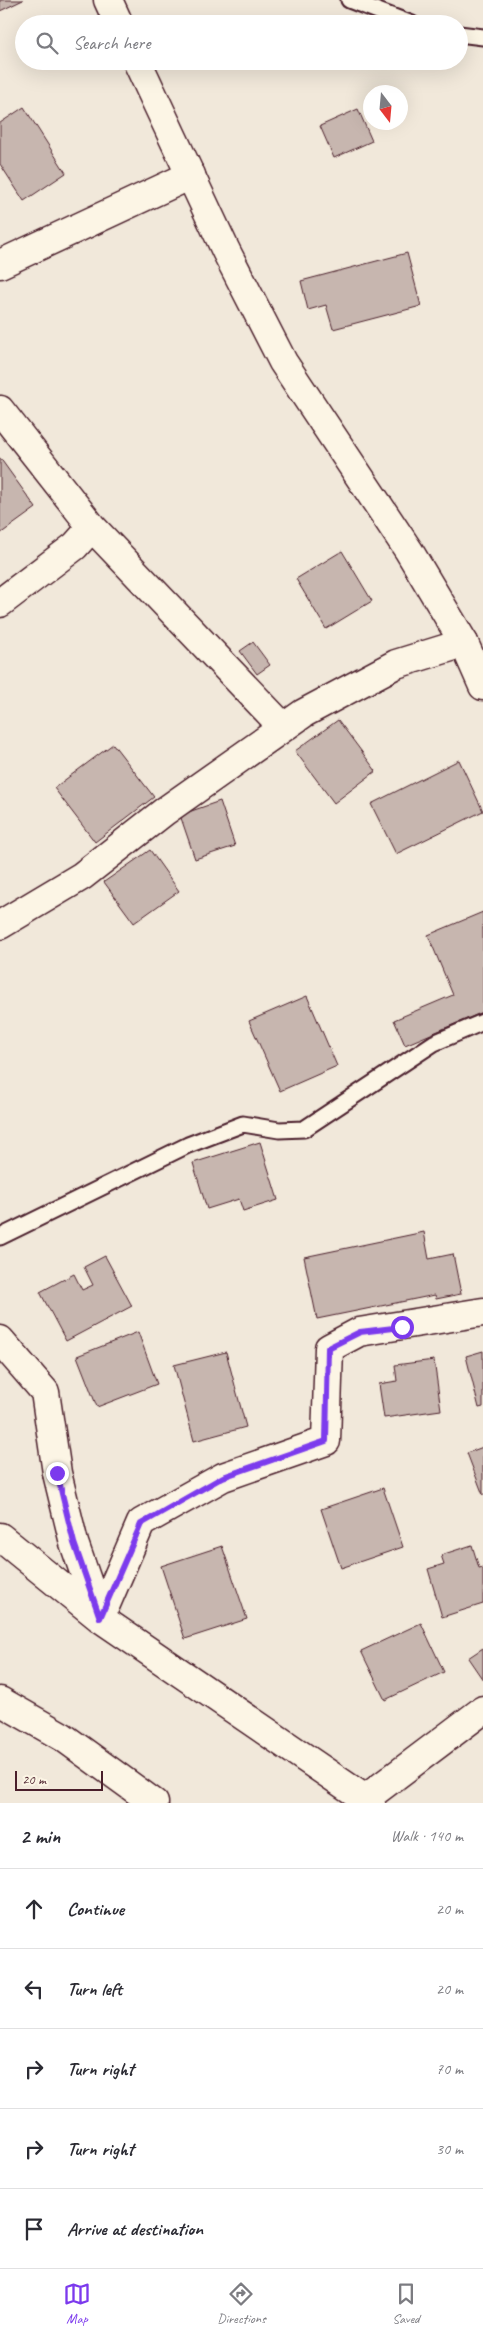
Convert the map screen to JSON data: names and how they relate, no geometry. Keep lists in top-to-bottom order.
{
  "scale_bar": "20 m",
  "north": "bottom",
  "page": {
    "search": "Search here",
    "scale": "20 m",
    "heading": ["2 min", "Walk · 140 m"],
    "list": [
      ["Continue", "20 m"],
      ["Turn left", "20 m"],
      ["Turn right", "70 m"],
      ["Turn right", "30 m"],
      "Arrive at destination"
    ],
    "nav": ["Map", "Directions", "Saved"]
  }
}
